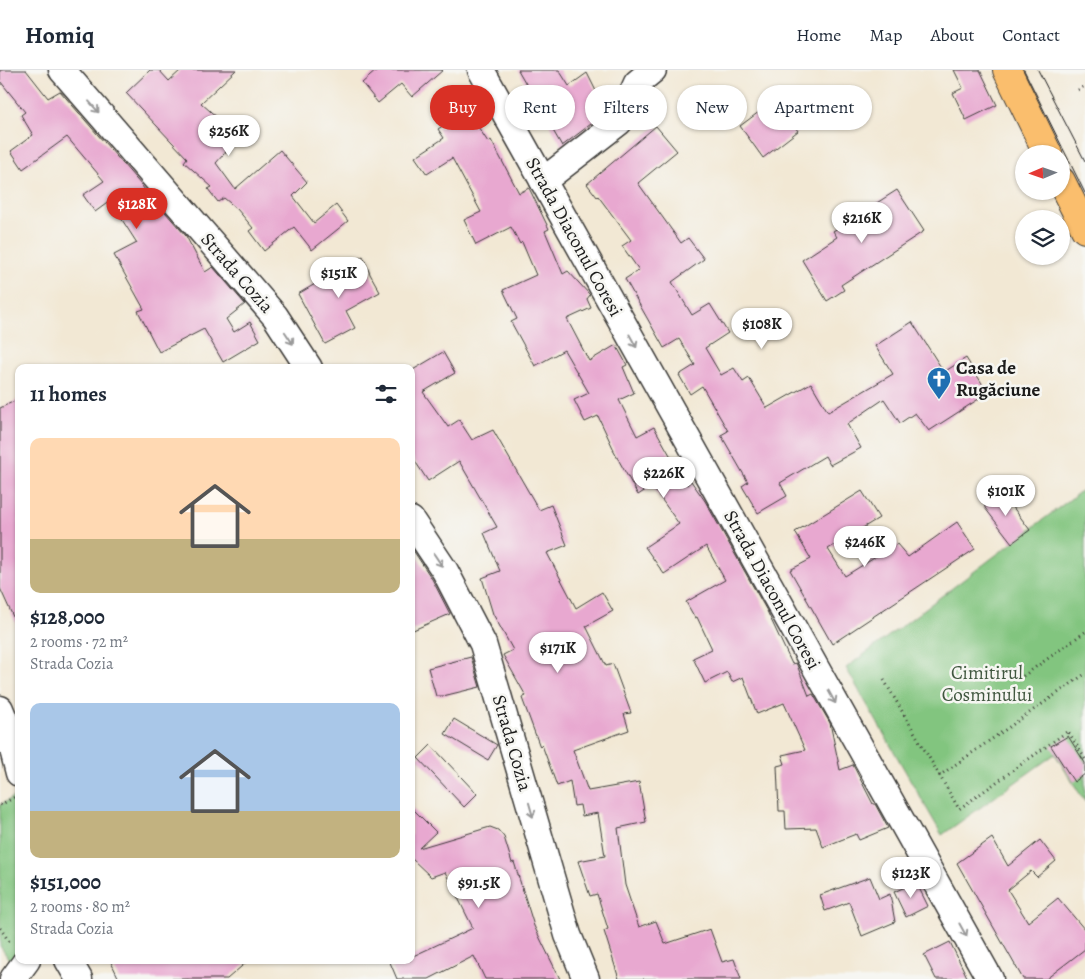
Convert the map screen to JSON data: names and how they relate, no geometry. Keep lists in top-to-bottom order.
{
  "streets": {
    "street": ["Strada Diaconul Coresi", "Strada Cozia"]
  },
  "one_way": ["Strada Diaconul Coresi", "Strada Cozia"],
  "parks": ["Cimitirul Cosminului"],
  "places": {
    "church": ["Casa de Rugăciune"]
  },
  "north": "left",
  "page": {
    "header": "Homiq",
    "nav": [
      "Home",
      "Map",
      "About",
      "Contact"
    ],
    "chip": [
      "Buy",
      "Rent",
      "Filters",
      "New",
      "Apartment"
    ],
    "price": [
      "$256K",
      "$128K",
      "$216K",
      "$151K",
      "$108K",
      "$226K",
      "$101K",
      "$246K",
      "$171K",
      "$123K",
      "$91.5K"
    ],
    "heading": "11 homes",
    "list": [
      {
        "name": "$128,000",
        "note": "2 rooms · 72 m² · Strada Cozia"
      },
      {
        "name": "$151,000",
        "note": "2 rooms · 80 m² · Strada Cozia"
      }
    ]
  }
}
